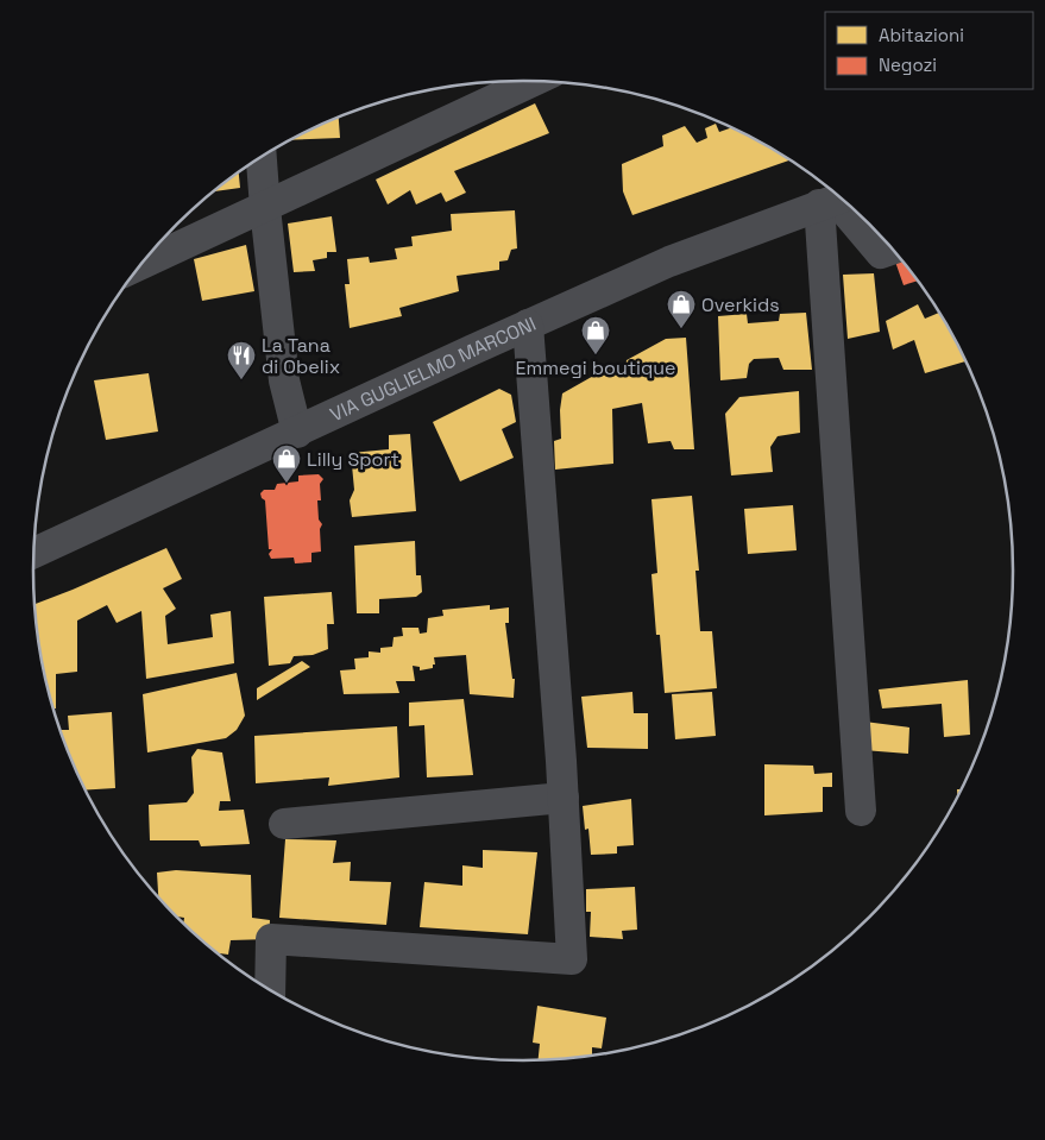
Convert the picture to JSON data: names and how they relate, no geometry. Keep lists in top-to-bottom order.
{
  "streets": {
    "street": ["VIA GUGLIELMO MARCONI"]
  },
  "places": {
    "shop": ["Overkids", "Emmegi boutique", "Lilly Sport"],
    "restaurant": ["La Tana di Obelix"]
  },
  "legend": ["Abitazioni", "Negozi"]
}
